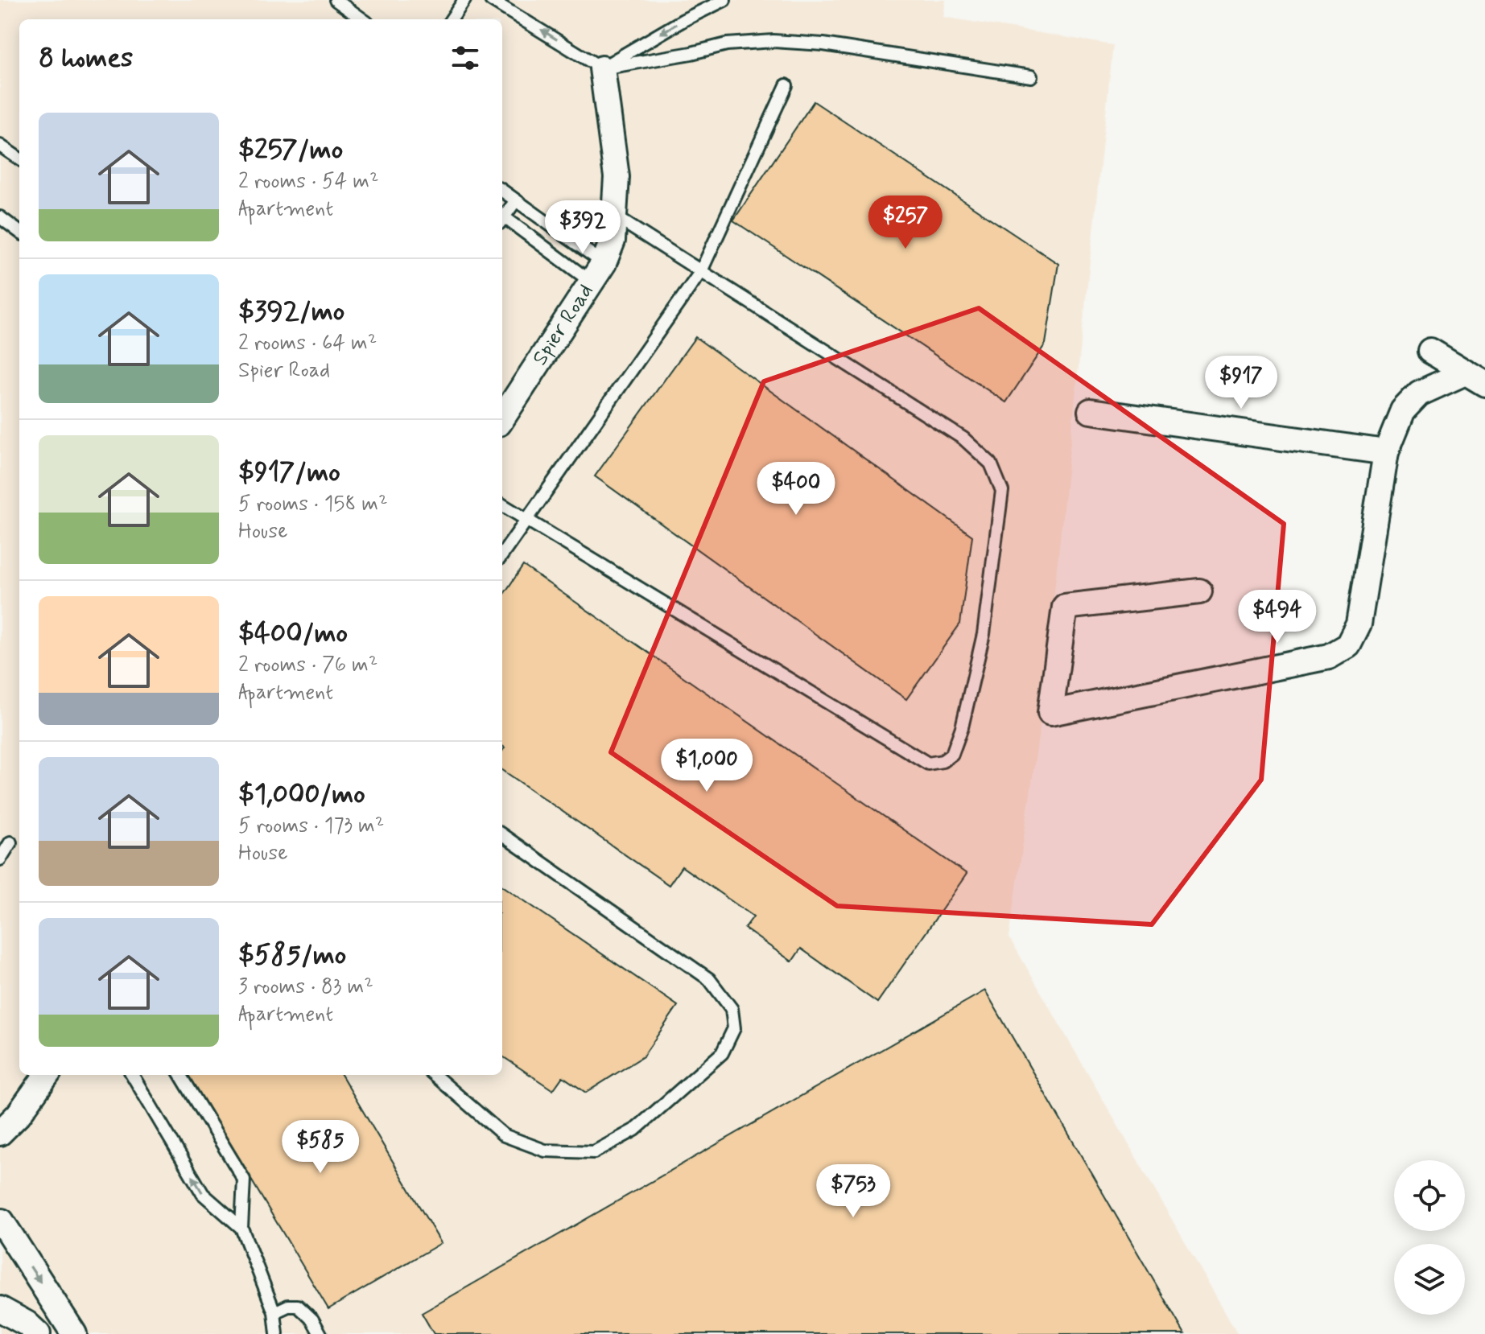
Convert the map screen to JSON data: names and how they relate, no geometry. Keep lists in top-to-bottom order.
{
  "streets": {
    "street": ["Spier Road"]
  },
  "page": {
    "heading": "8 homes",
    "list": [
      {
        "name": "$257/mo",
        "note": "2 rooms · 54 m² · Apartment"
      },
      {
        "name": "$392/mo",
        "note": "2 rooms · 64 m² · Spier Road"
      },
      {
        "name": "$917/mo",
        "note": "5 rooms · 158 m² · House"
      },
      {
        "name": "$400/mo",
        "note": "2 rooms · 76 m² · Apartment"
      },
      {
        "name": "$1,000/mo",
        "note": "5 rooms · 173 m² · House"
      },
      {
        "name": "$585/mo",
        "note": "3 rooms · 83 m² · Apartment"
      }
    ],
    "price": [
      "$257",
      "$392",
      "$917",
      "$400",
      "$494",
      "$1,000",
      "$585",
      "$753"
    ]
  }
}
